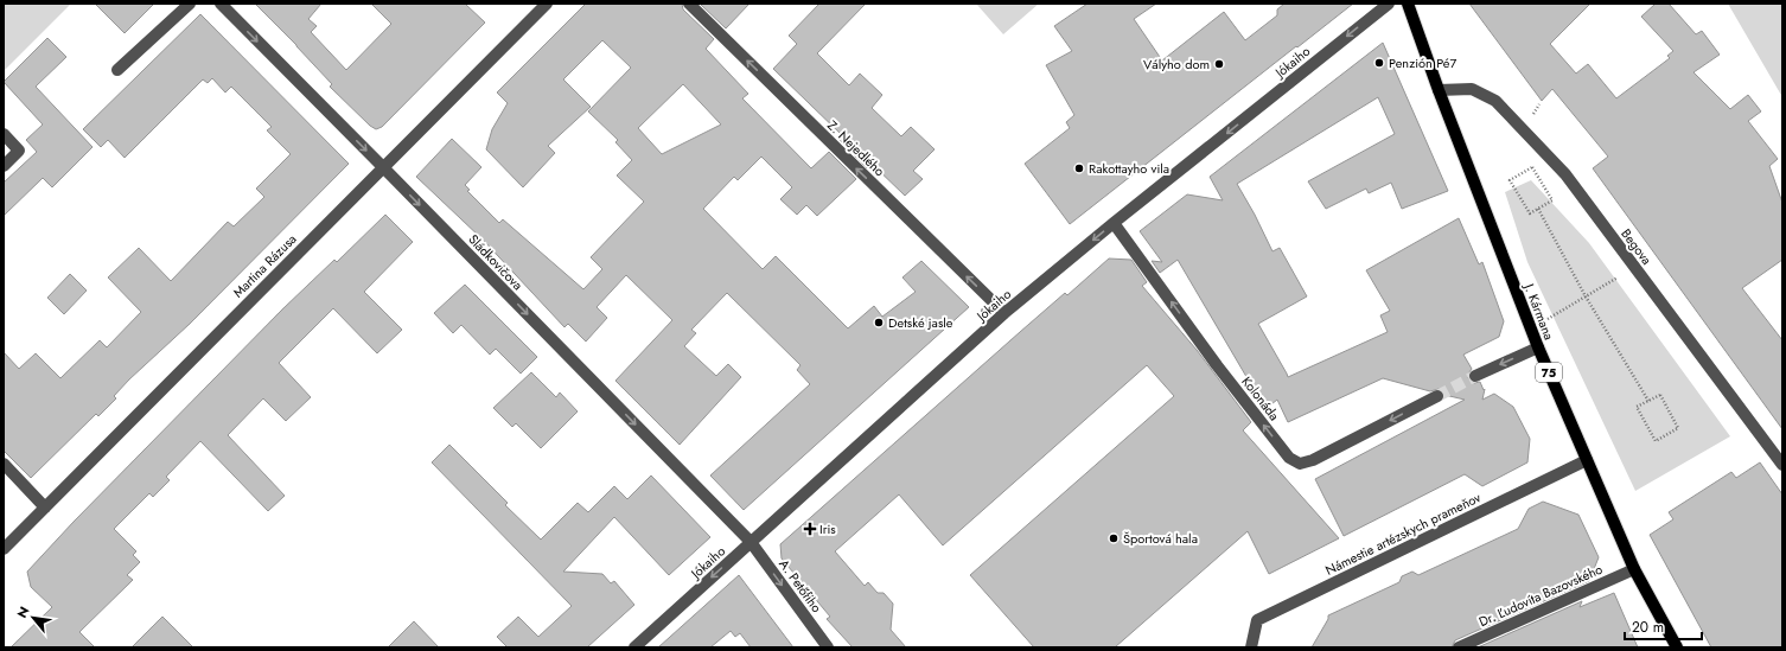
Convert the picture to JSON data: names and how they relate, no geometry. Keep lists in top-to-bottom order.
{
  "streets": {
    "main road": ["J. Kármana", "75"],
    "street": [
      "Jókaiho",
      "Z. Nejedlého",
      "Begova",
      "Sládkovičova",
      "Martina Rázusa",
      "Kolonáda",
      "Námestie artézskych prameňov",
      "A. Petőfiho",
      "Dr. Ľudovíta Bazovského"
    ]
  },
  "crossings": [
    ["Jókaiho", "Z. Nejedlého"],
    ["Jókaiho", "Sládkovičova"],
    ["Jókaiho", "Kolonáda"],
    ["Jókaiho", "A. Petőfiho"],
    ["Begova", "J. Kármana"],
    ["Sládkovičova", "Martina Rázusa"],
    ["Sládkovičova", "A. Petőfiho"],
    ["J. Kármana", "Námestie artézskych prameňov"],
    ["J. Kármana", "Dr. Ľudovíta Bazovského"]
  ],
  "one_way": [
    "Jókaiho",
    "Z. Nejedlého",
    "Sládkovičova",
    "A. Petőfiho"
  ],
  "places": {
    "other": [
      "Penzión Pé7",
      "Vályho dom",
      "Rakottayho vila",
      "Detské jasle",
      "Športová hala"
    ],
    "health": ["Iris"]
  },
  "scale_bar": "20 m",
  "north": "top left"
}
